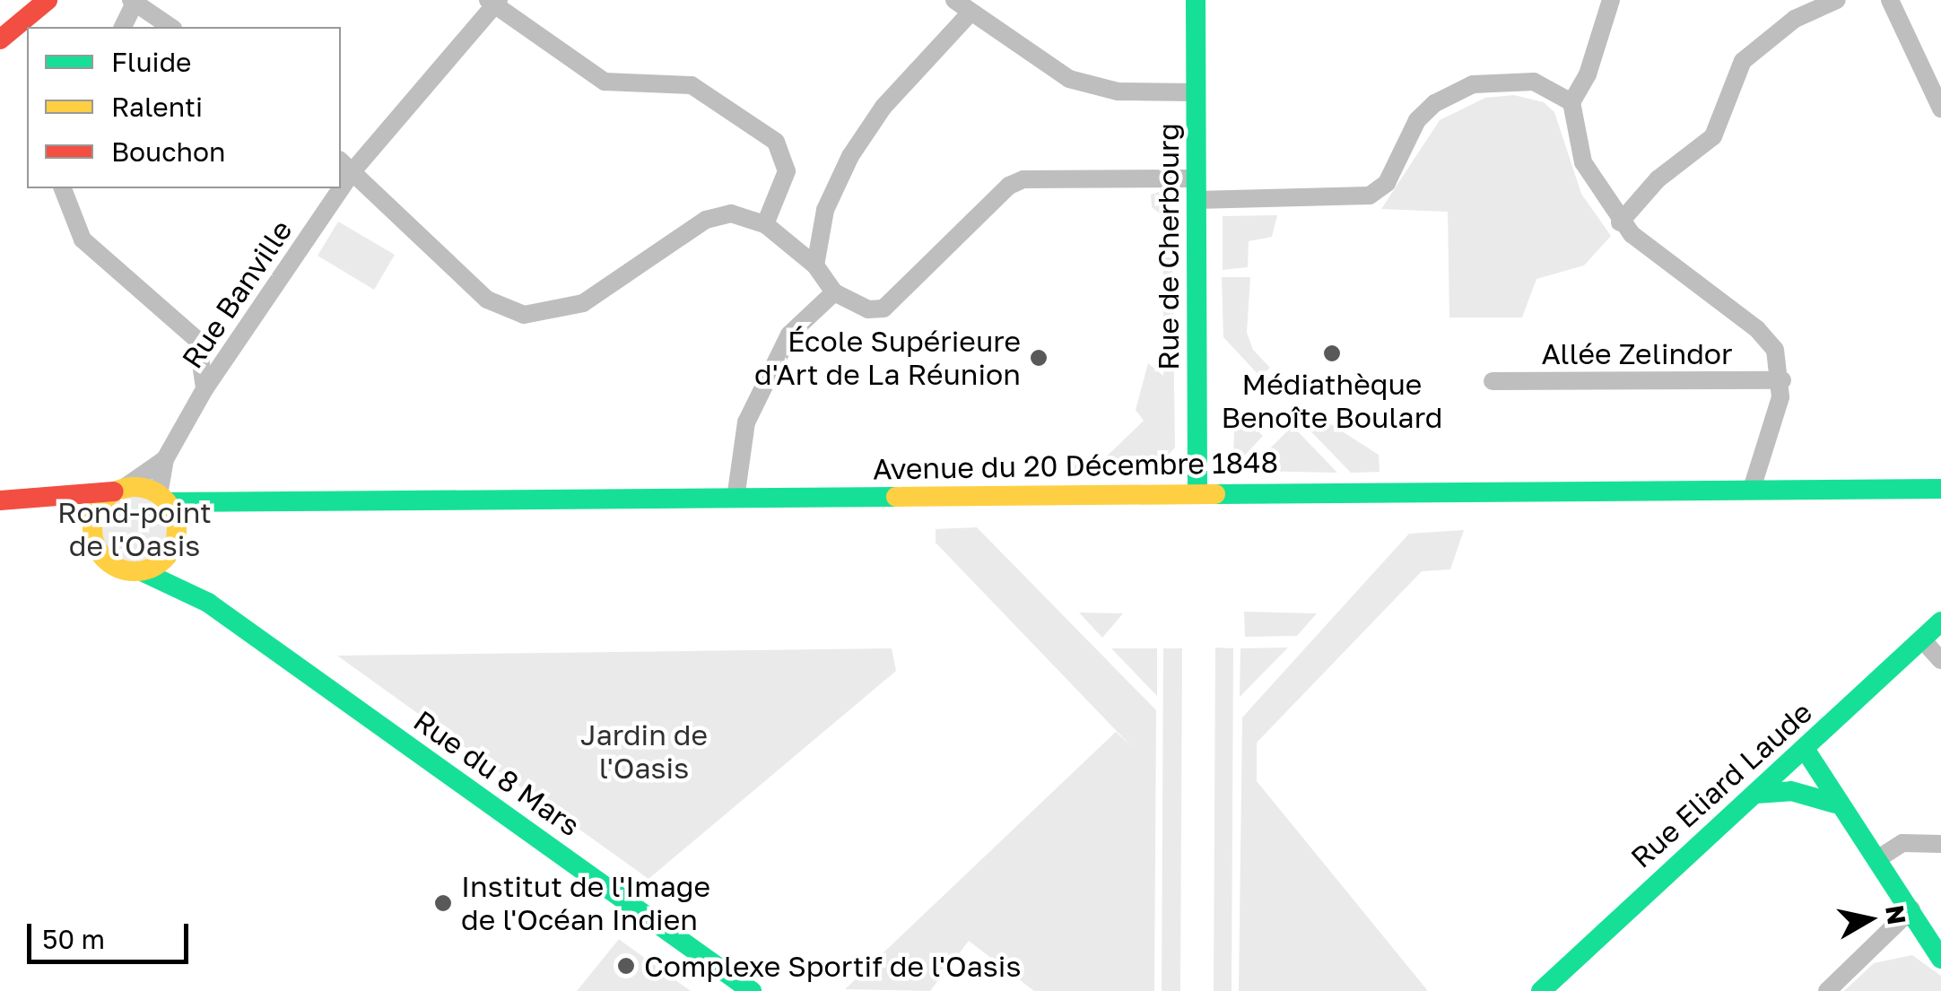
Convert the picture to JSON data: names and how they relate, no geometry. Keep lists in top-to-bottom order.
{
  "streets": {
    "main road": [
      "Rue de Cherbourg",
      "Avenue du 20 Décembre 1848",
      "Rue du 8 Mars",
      "Rue Eliard Laude"
    ],
    "street": ["Rue Banville", "Allée Zelindor"]
  },
  "crossings": [
    ["Rue de Cherbourg", "Avenue du 20 Décembre 1848"],
    ["Rue Banville", "Avenue du 20 Décembre 1848"],
    ["Rue Banville", "Rue du 8 Mars"],
    ["Avenue du 20 Décembre 1848", "Rue du 8 Mars"]
  ],
  "parks": ["Rond-point de l'Oasis", "Jardin de l'Oasis"],
  "places": [
    "Médiathèque Benoîte Boulard",
    "École Supérieure d'Art de La Réunion",
    "Institut de l'Image de l'Océan Indien",
    "Complexe Sportif de l'Oasis"
  ],
  "legend": ["Fluide", "Ralenti", "Bouchon"],
  "scale_bar": "50 m",
  "north": "right"
}
